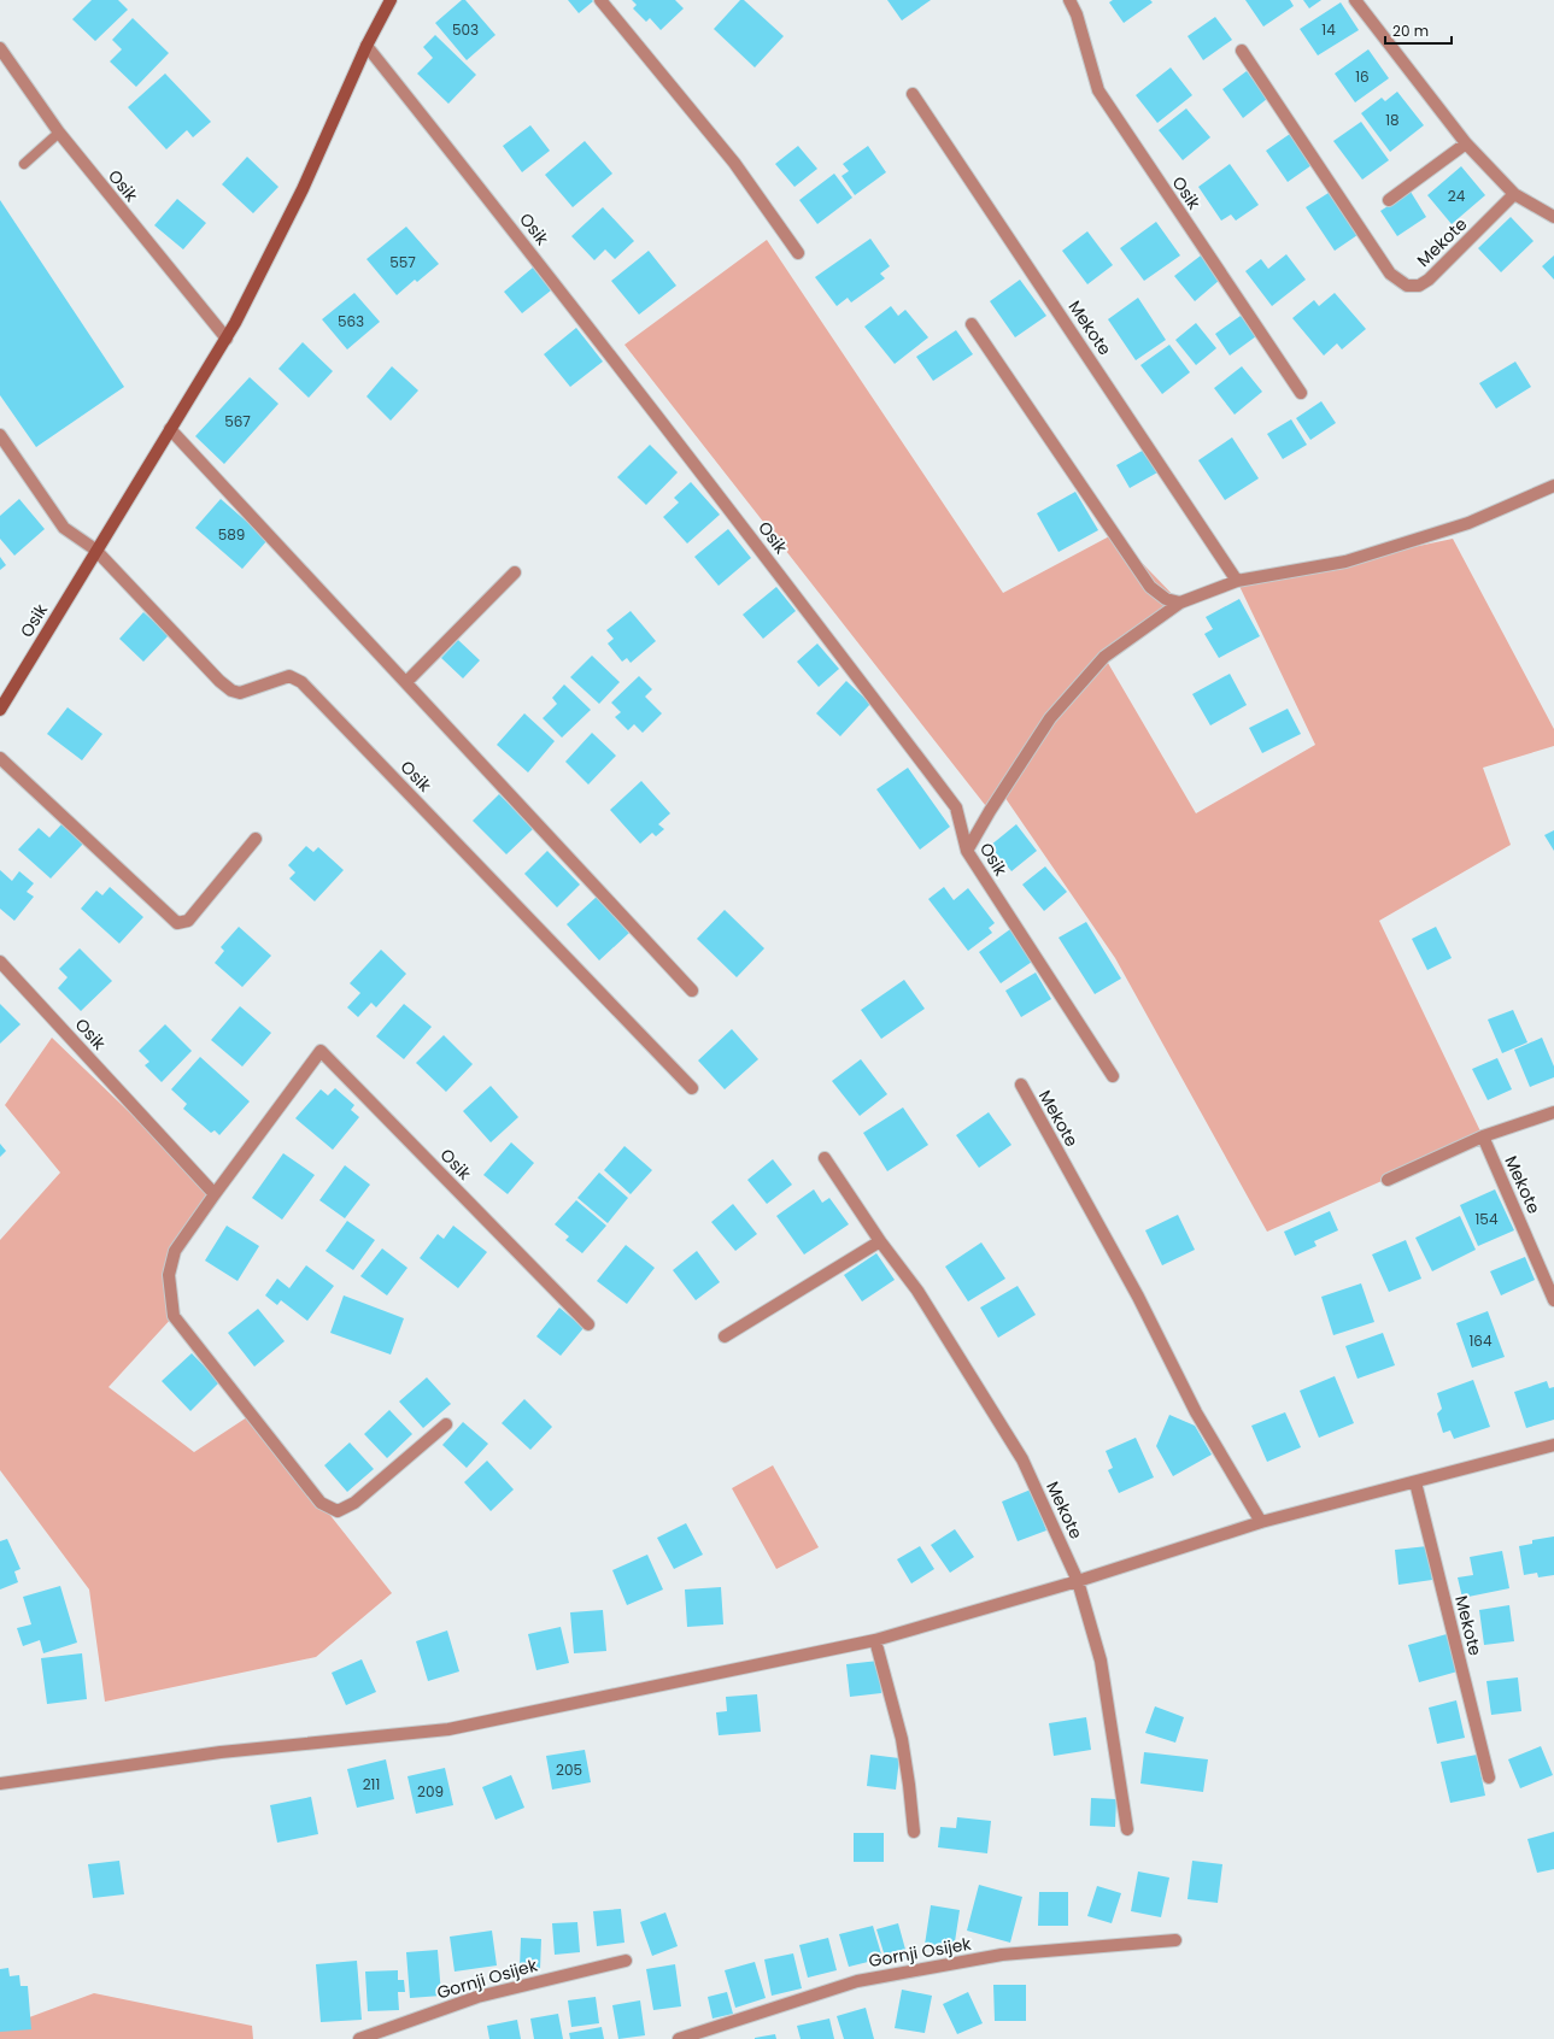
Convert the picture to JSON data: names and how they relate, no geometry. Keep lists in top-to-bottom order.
{
  "streets": {
    "main road": ["Osik"],
    "street": ["Mekote", "Gornji Osijek"]
  },
  "house_numbers": [
    "503",
    "14",
    "16",
    "18",
    "24",
    "557",
    "563",
    "567",
    "589",
    "154",
    "164",
    "205",
    "211",
    "209"
  ],
  "scale_bar": "20 m"
}
